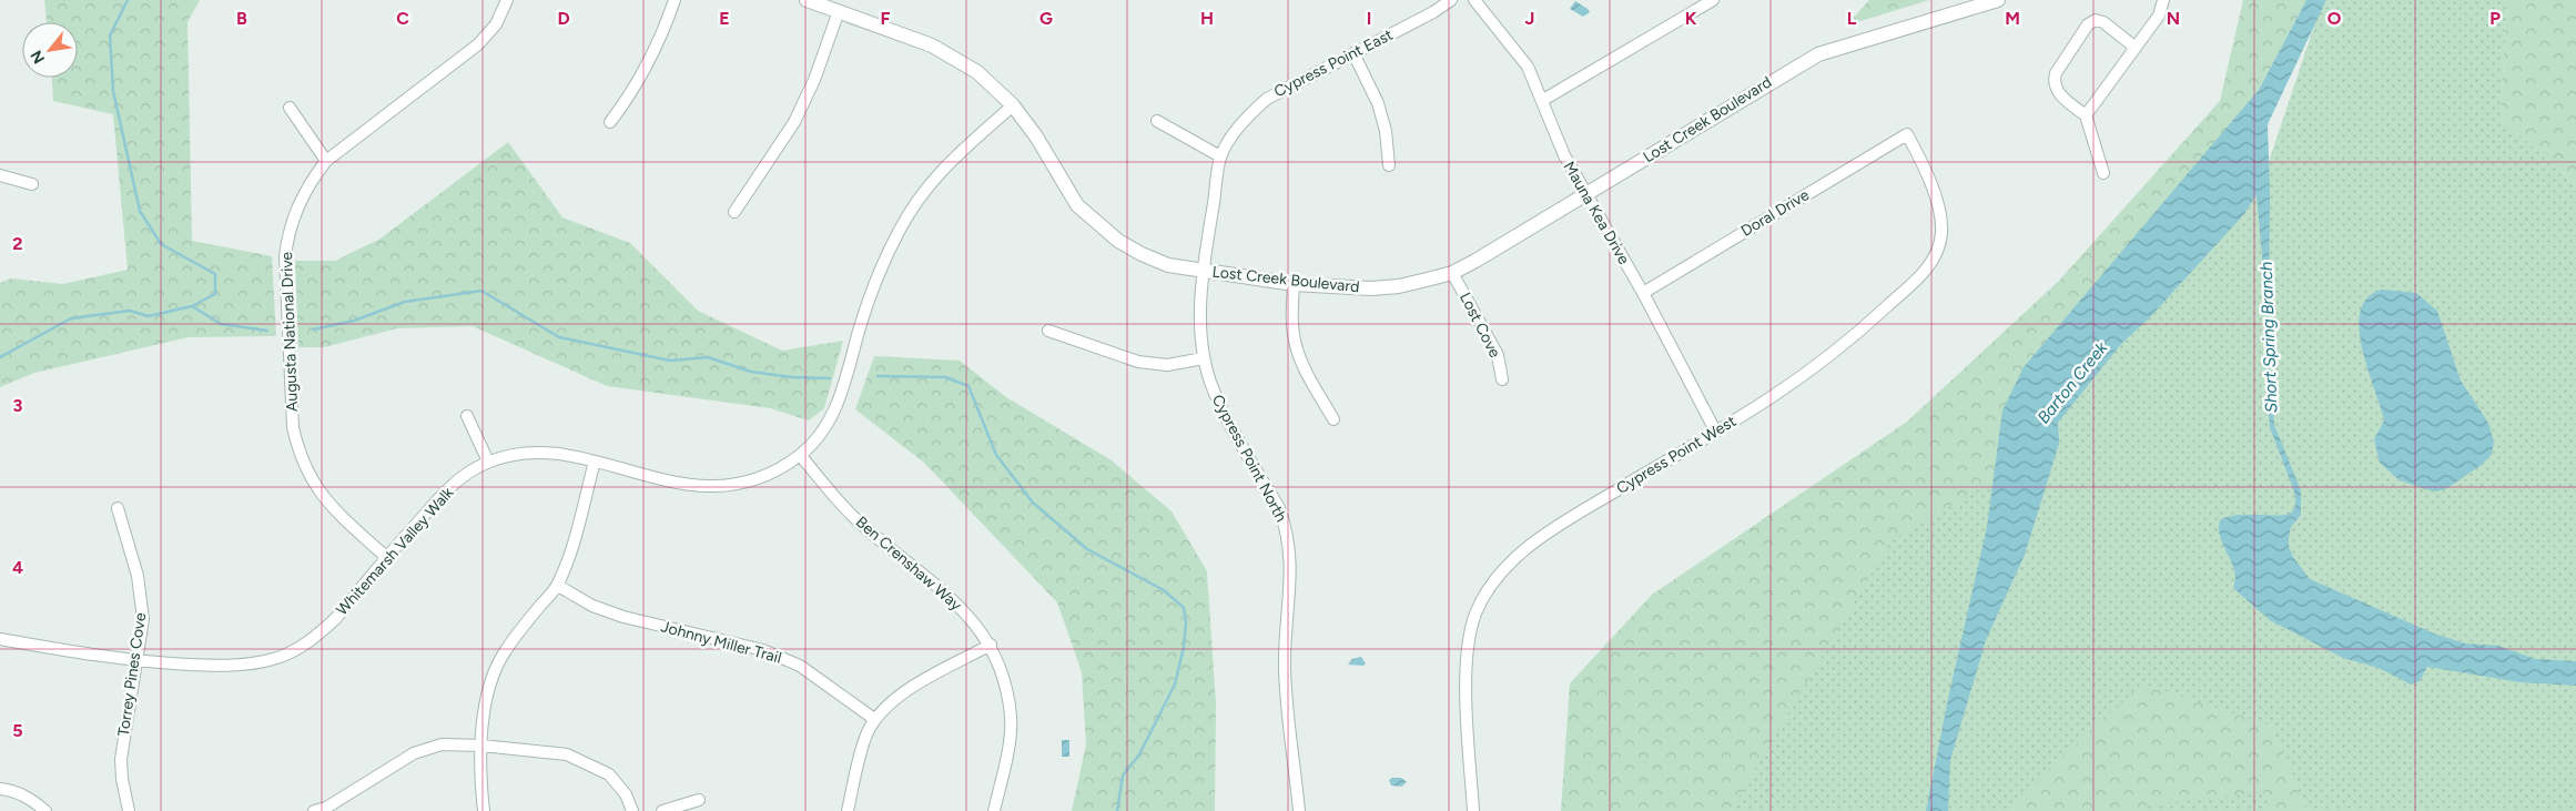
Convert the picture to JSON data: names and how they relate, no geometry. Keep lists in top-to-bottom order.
{
  "streets": {
    "street": [
      "Cypress Point East",
      "Lost Creek Boulevard",
      "Mauna Kea Drive",
      "Doral Drive",
      "Lost Cove",
      "Augusta National Drive",
      "Cypress Point West",
      "Cypress Point North",
      "Whitemarsh Valley Walk",
      "Ben Crenshaw Way",
      "Johnny Miller Trail",
      "Torrey Pines Cove"
    ]
  },
  "crossings": [
    ["Cypress Point East", "Lost Creek Boulevard"],
    ["Cypress Point East", "Cypress Point North"],
    ["Lost Creek Boulevard", "Mauna Kea Drive"],
    ["Lost Creek Boulevard", "Lost Cove"],
    ["Lost Creek Boulevard", "Cypress Point North"],
    ["Lost Creek Boulevard", "Whitemarsh Valley Walk"],
    ["Mauna Kea Drive", "Doral Drive"],
    ["Mauna Kea Drive", "Cypress Point West"],
    ["Doral Drive", "Cypress Point West"],
    ["Augusta National Drive", "Whitemarsh Valley Walk"],
    ["Whitemarsh Valley Walk", "Ben Crenshaw Way"],
    ["Whitemarsh Valley Walk", "Torrey Pines Cove"]
  ],
  "water": ["Short Spring Branch", "Barton Creek"],
  "north": "bottom left",
  "grid": {
    "columns": [
      "B",
      "C",
      "D",
      "E",
      "F",
      "G",
      "H",
      "I",
      "J",
      "K",
      "L",
      "M",
      "N",
      "O",
      "P"
    ],
    "rows": [
      "2",
      "3",
      "4",
      "5"
    ]
  }
}
